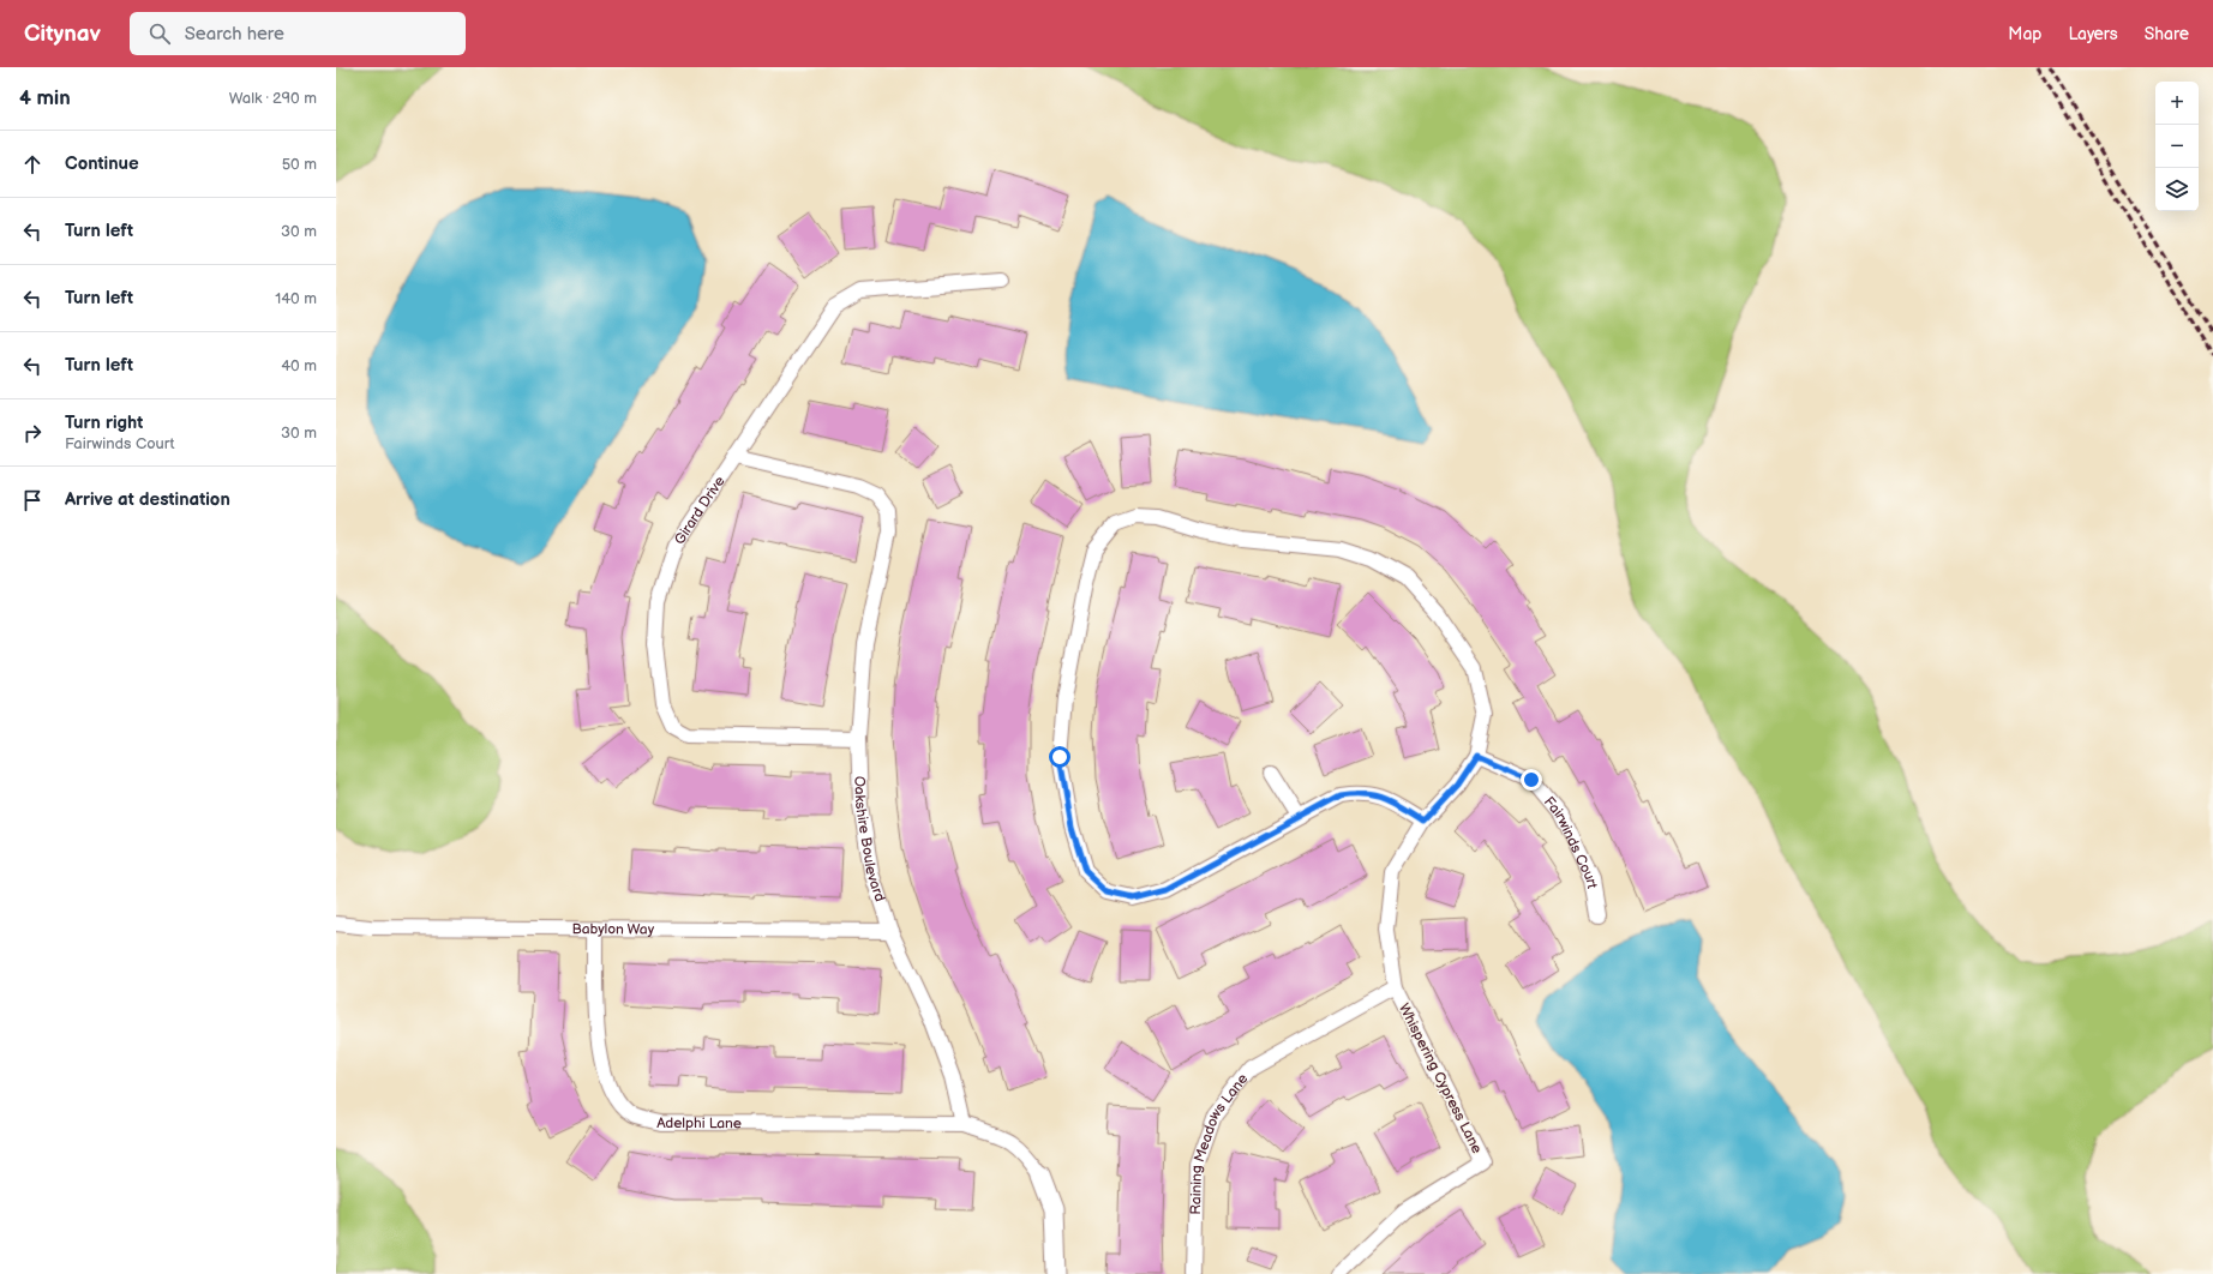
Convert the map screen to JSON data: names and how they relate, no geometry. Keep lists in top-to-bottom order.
{
  "streets": {
    "street": [
      "Girard Drive",
      "Oakshire Boulevard",
      "Fairwinds Court",
      "Babylon Way",
      "Whispering Cypress Lane",
      "Adelphi Lane",
      "Raining Meadows Lane"
    ]
  },
  "crossings": [
    ["Girard Drive", "Oakshire Boulevard"],
    ["Oakshire Boulevard", "Babylon Way"],
    ["Oakshire Boulevard", "Adelphi Lane"],
    ["Fairwinds Court", "Whispering Cypress Lane"],
    ["Babylon Way", "Adelphi Lane"],
    ["Whispering Cypress Lane", "Raining Meadows Lane"]
  ],
  "page": {
    "header": "Citynav",
    "search": "Search here",
    "nav": ["Map", "Layers", "Share"],
    "heading": ["4 min", "Walk · 290 m"],
    "map_buttons": ["+", "−"],
    "list": [
      ["Continue", "50 m"],
      ["Turn left", "30 m"],
      ["Turn left", "140 m"],
      ["Turn left", "40 m"],
      ["Turn right", "Fairwinds Court", "30 m"],
      "Arrive at destination"
    ]
  }
}
